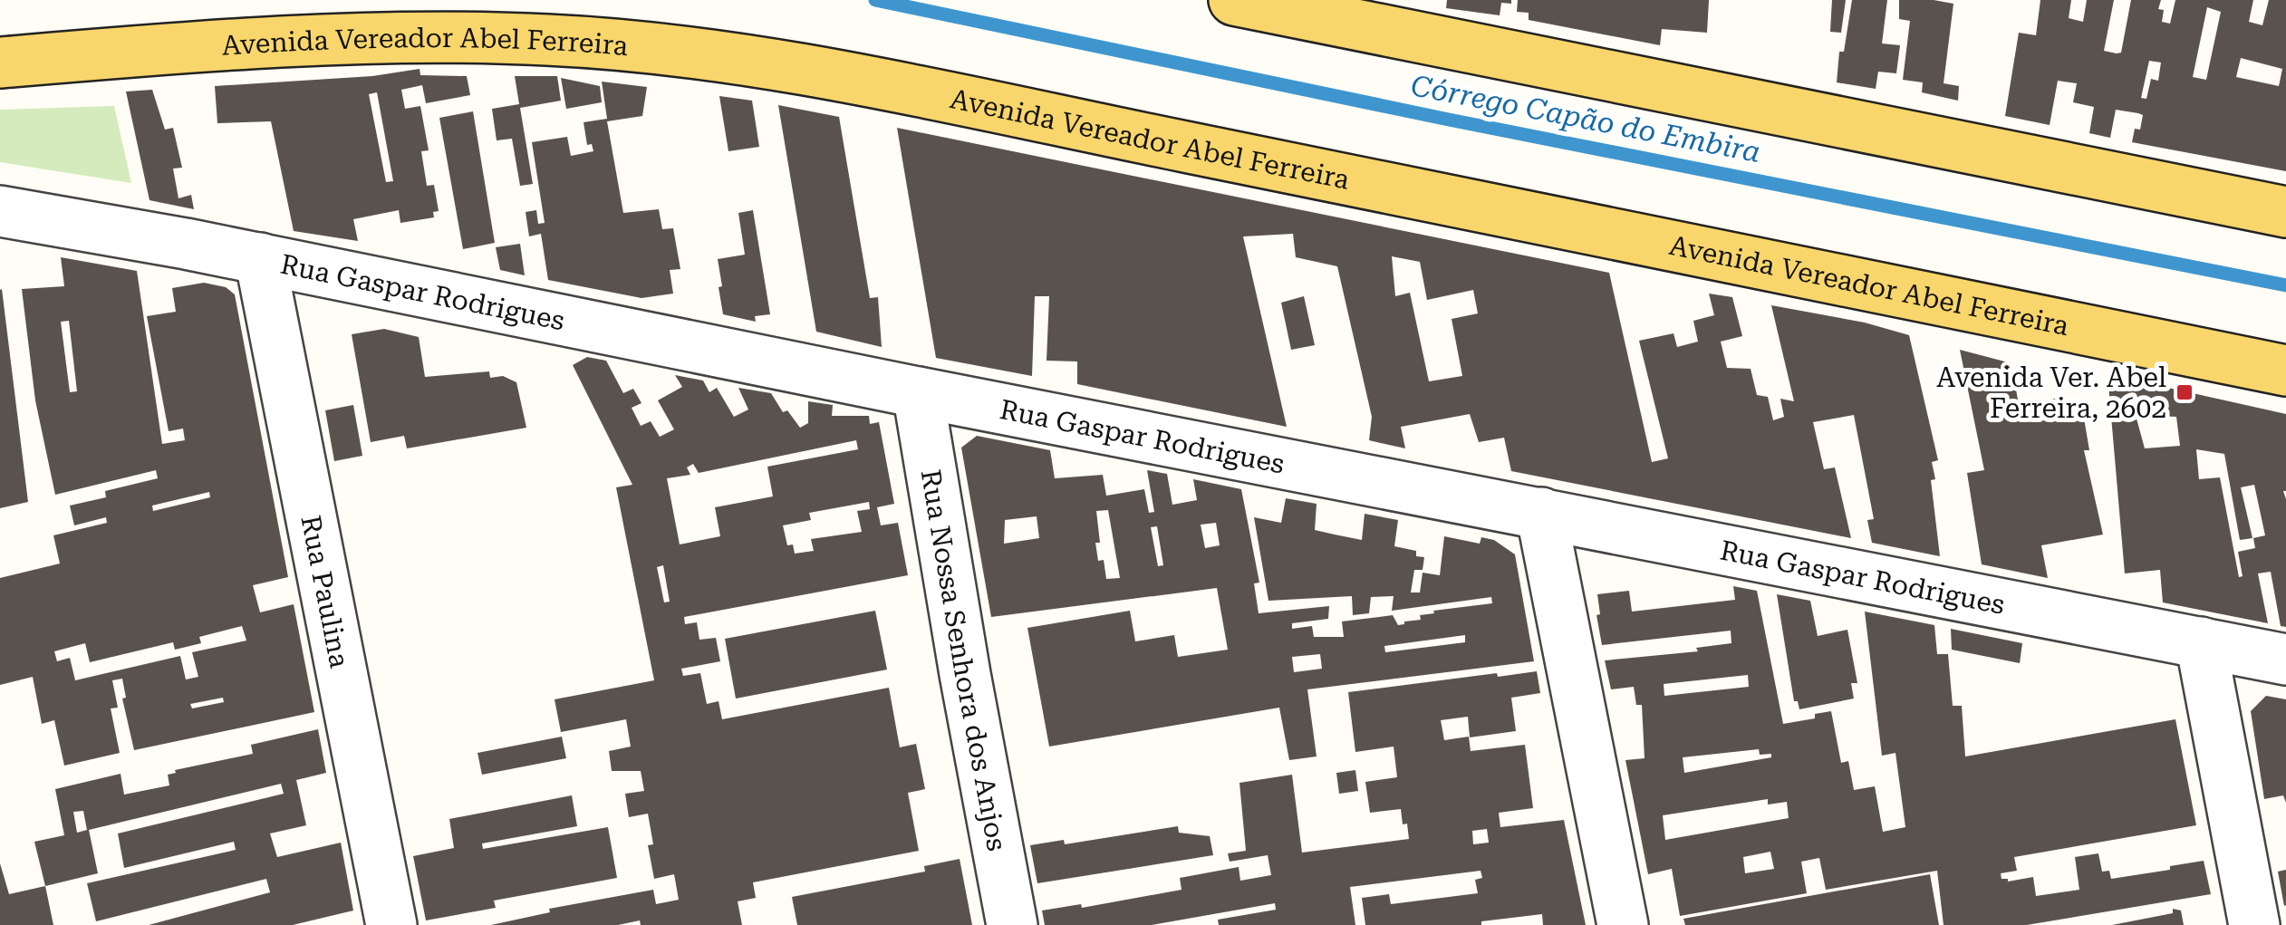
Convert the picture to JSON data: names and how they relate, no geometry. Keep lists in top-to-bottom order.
{
  "streets": {
    "main road": ["Avenida Vereador Abel Ferreira"],
    "street": ["Rua Gaspar Rodrigues", "Rua Paulina", "Rua Nossa Senhora dos Anjos"]
  },
  "crossings": [
    ["Rua Gaspar Rodrigues", "Rua Paulina"],
    ["Rua Gaspar Rodrigues", "Rua Nossa Senhora dos Anjos"]
  ],
  "water": ["Córrego Capão do Embira"],
  "places": {
    "transit": ["Avenida Ver. Abel Ferreira, 2602"]
  }
}
